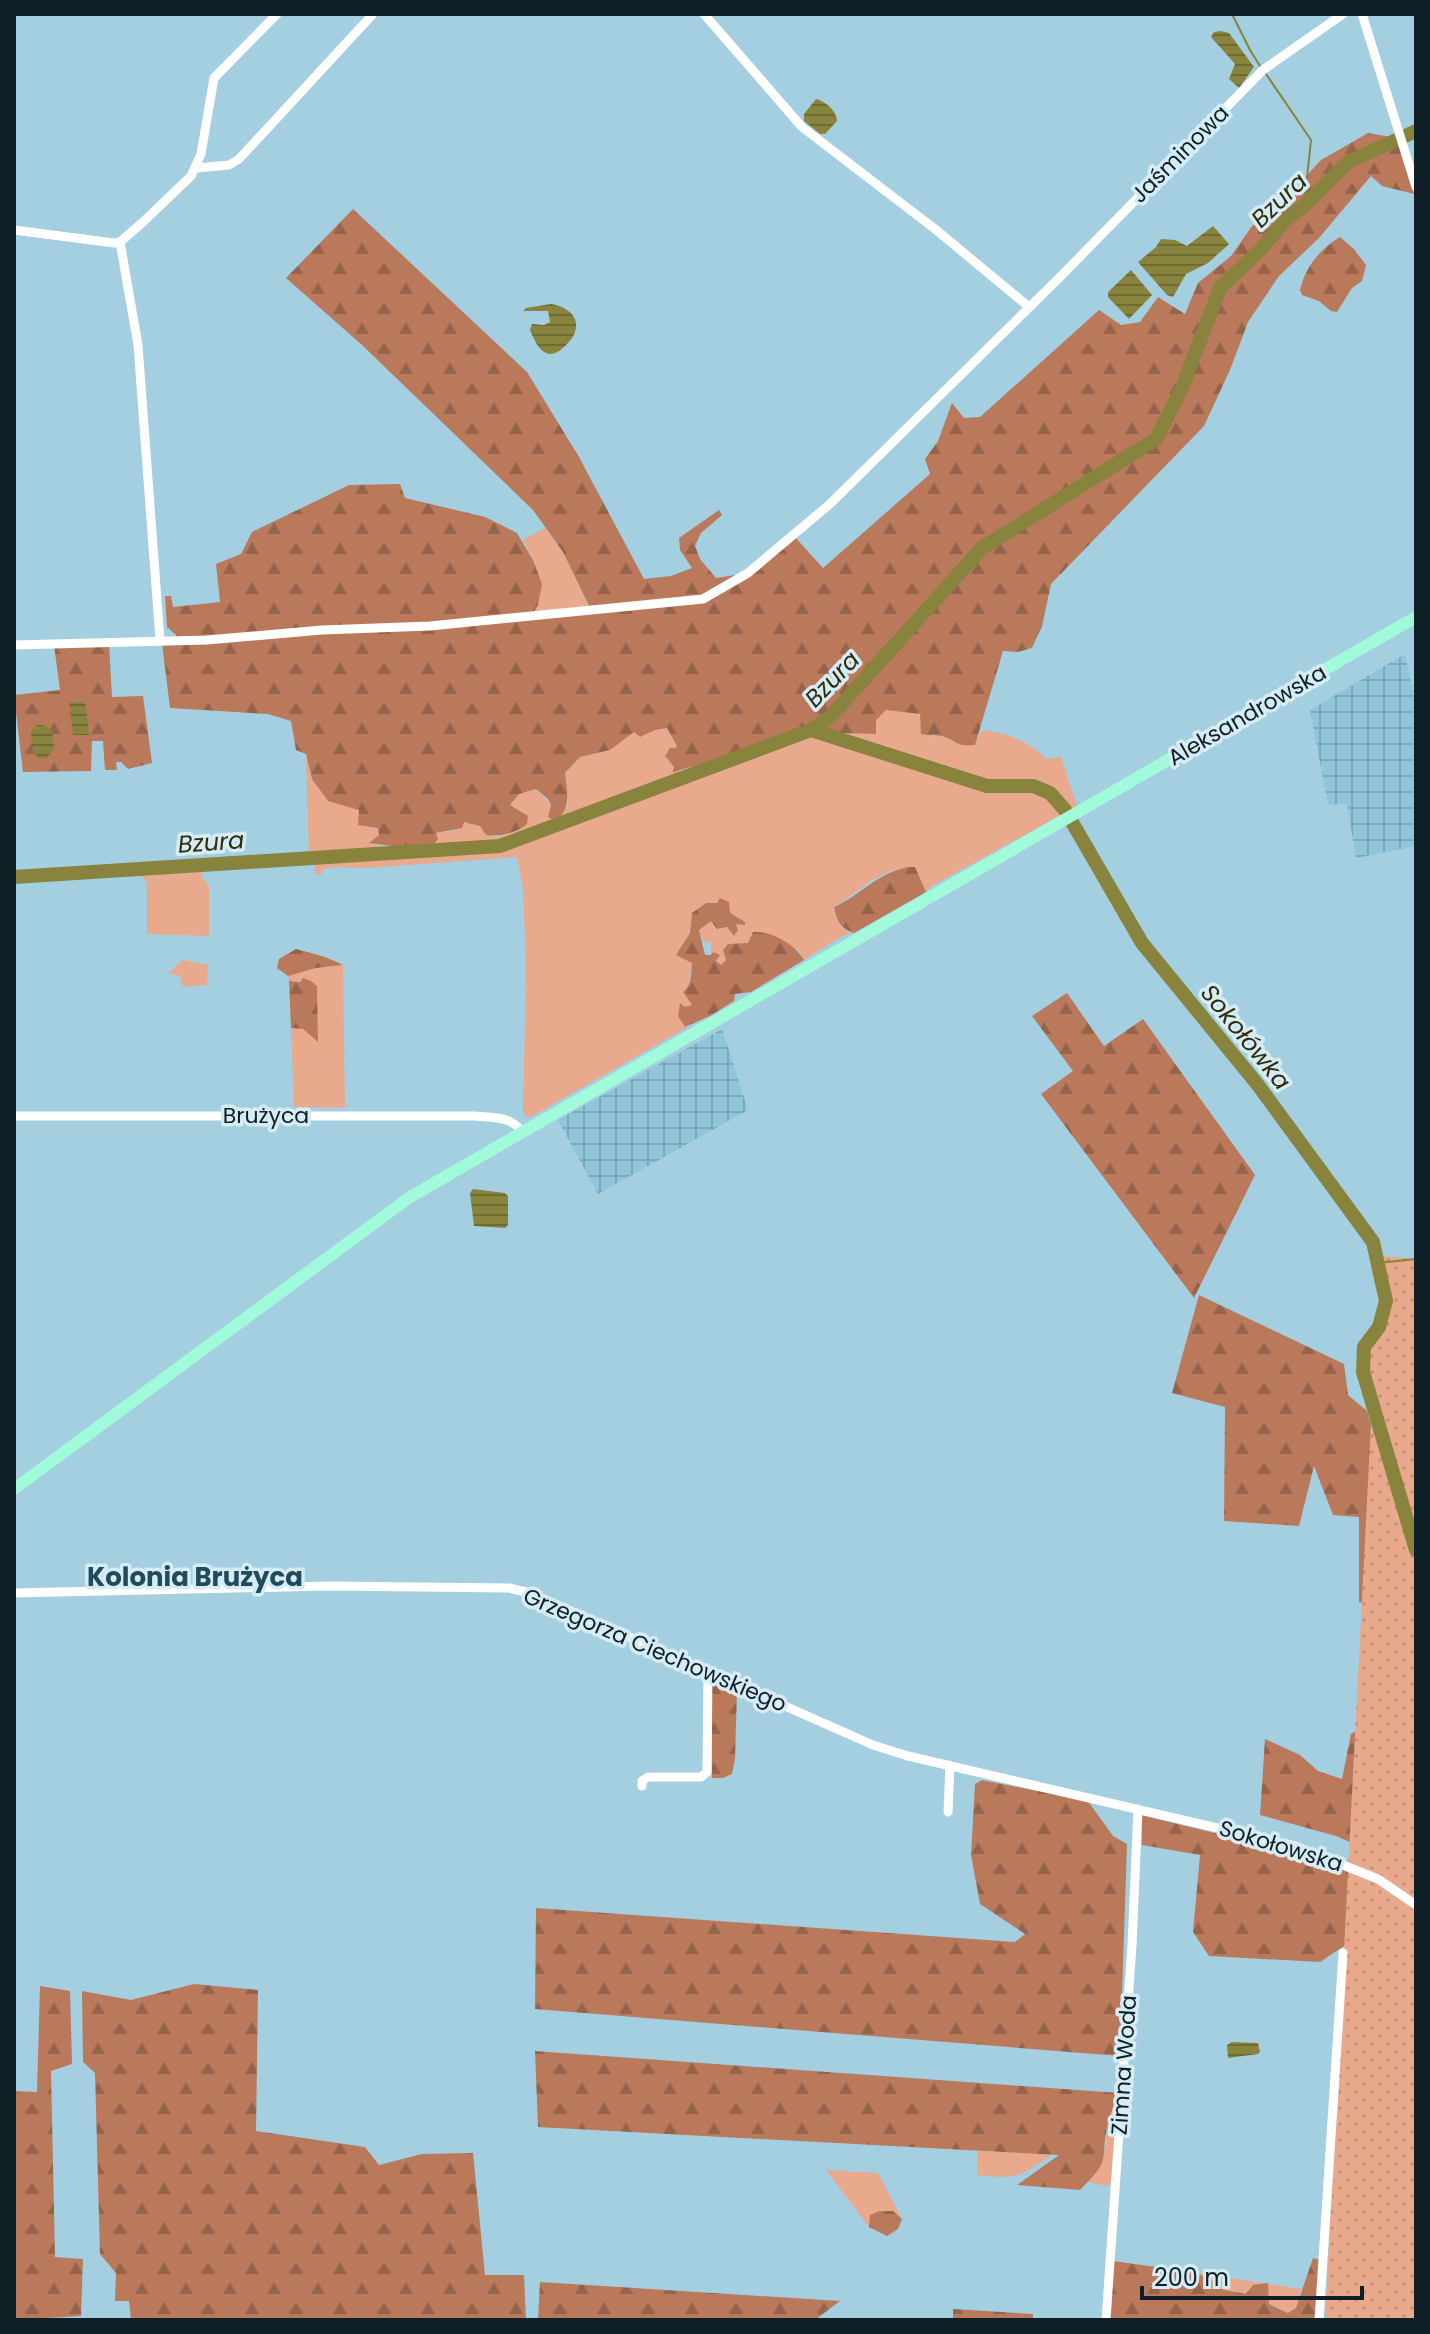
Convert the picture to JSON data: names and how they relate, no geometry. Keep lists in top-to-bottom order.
{
  "streets": {
    "main road": ["Aleksandrowska"],
    "street": [
      "Jaśminowa",
      "Brużyca",
      "Grzegorza Ciechowskiego",
      "Sokołowska",
      "Zimna Woda"
    ]
  },
  "crossings": [
    ["Aleksandrowska", "Brużyca"],
    ["Grzegorza Ciechowskiego", "Sokołowska"],
    ["Grzegorza Ciechowskiego", "Zimna Woda"],
    ["Sokołowska", "Zimna Woda"]
  ],
  "districts": ["Kolonia Brużyca"],
  "water": ["Bzura", "Sokołówka"],
  "scale_bar": "200 m"
}
